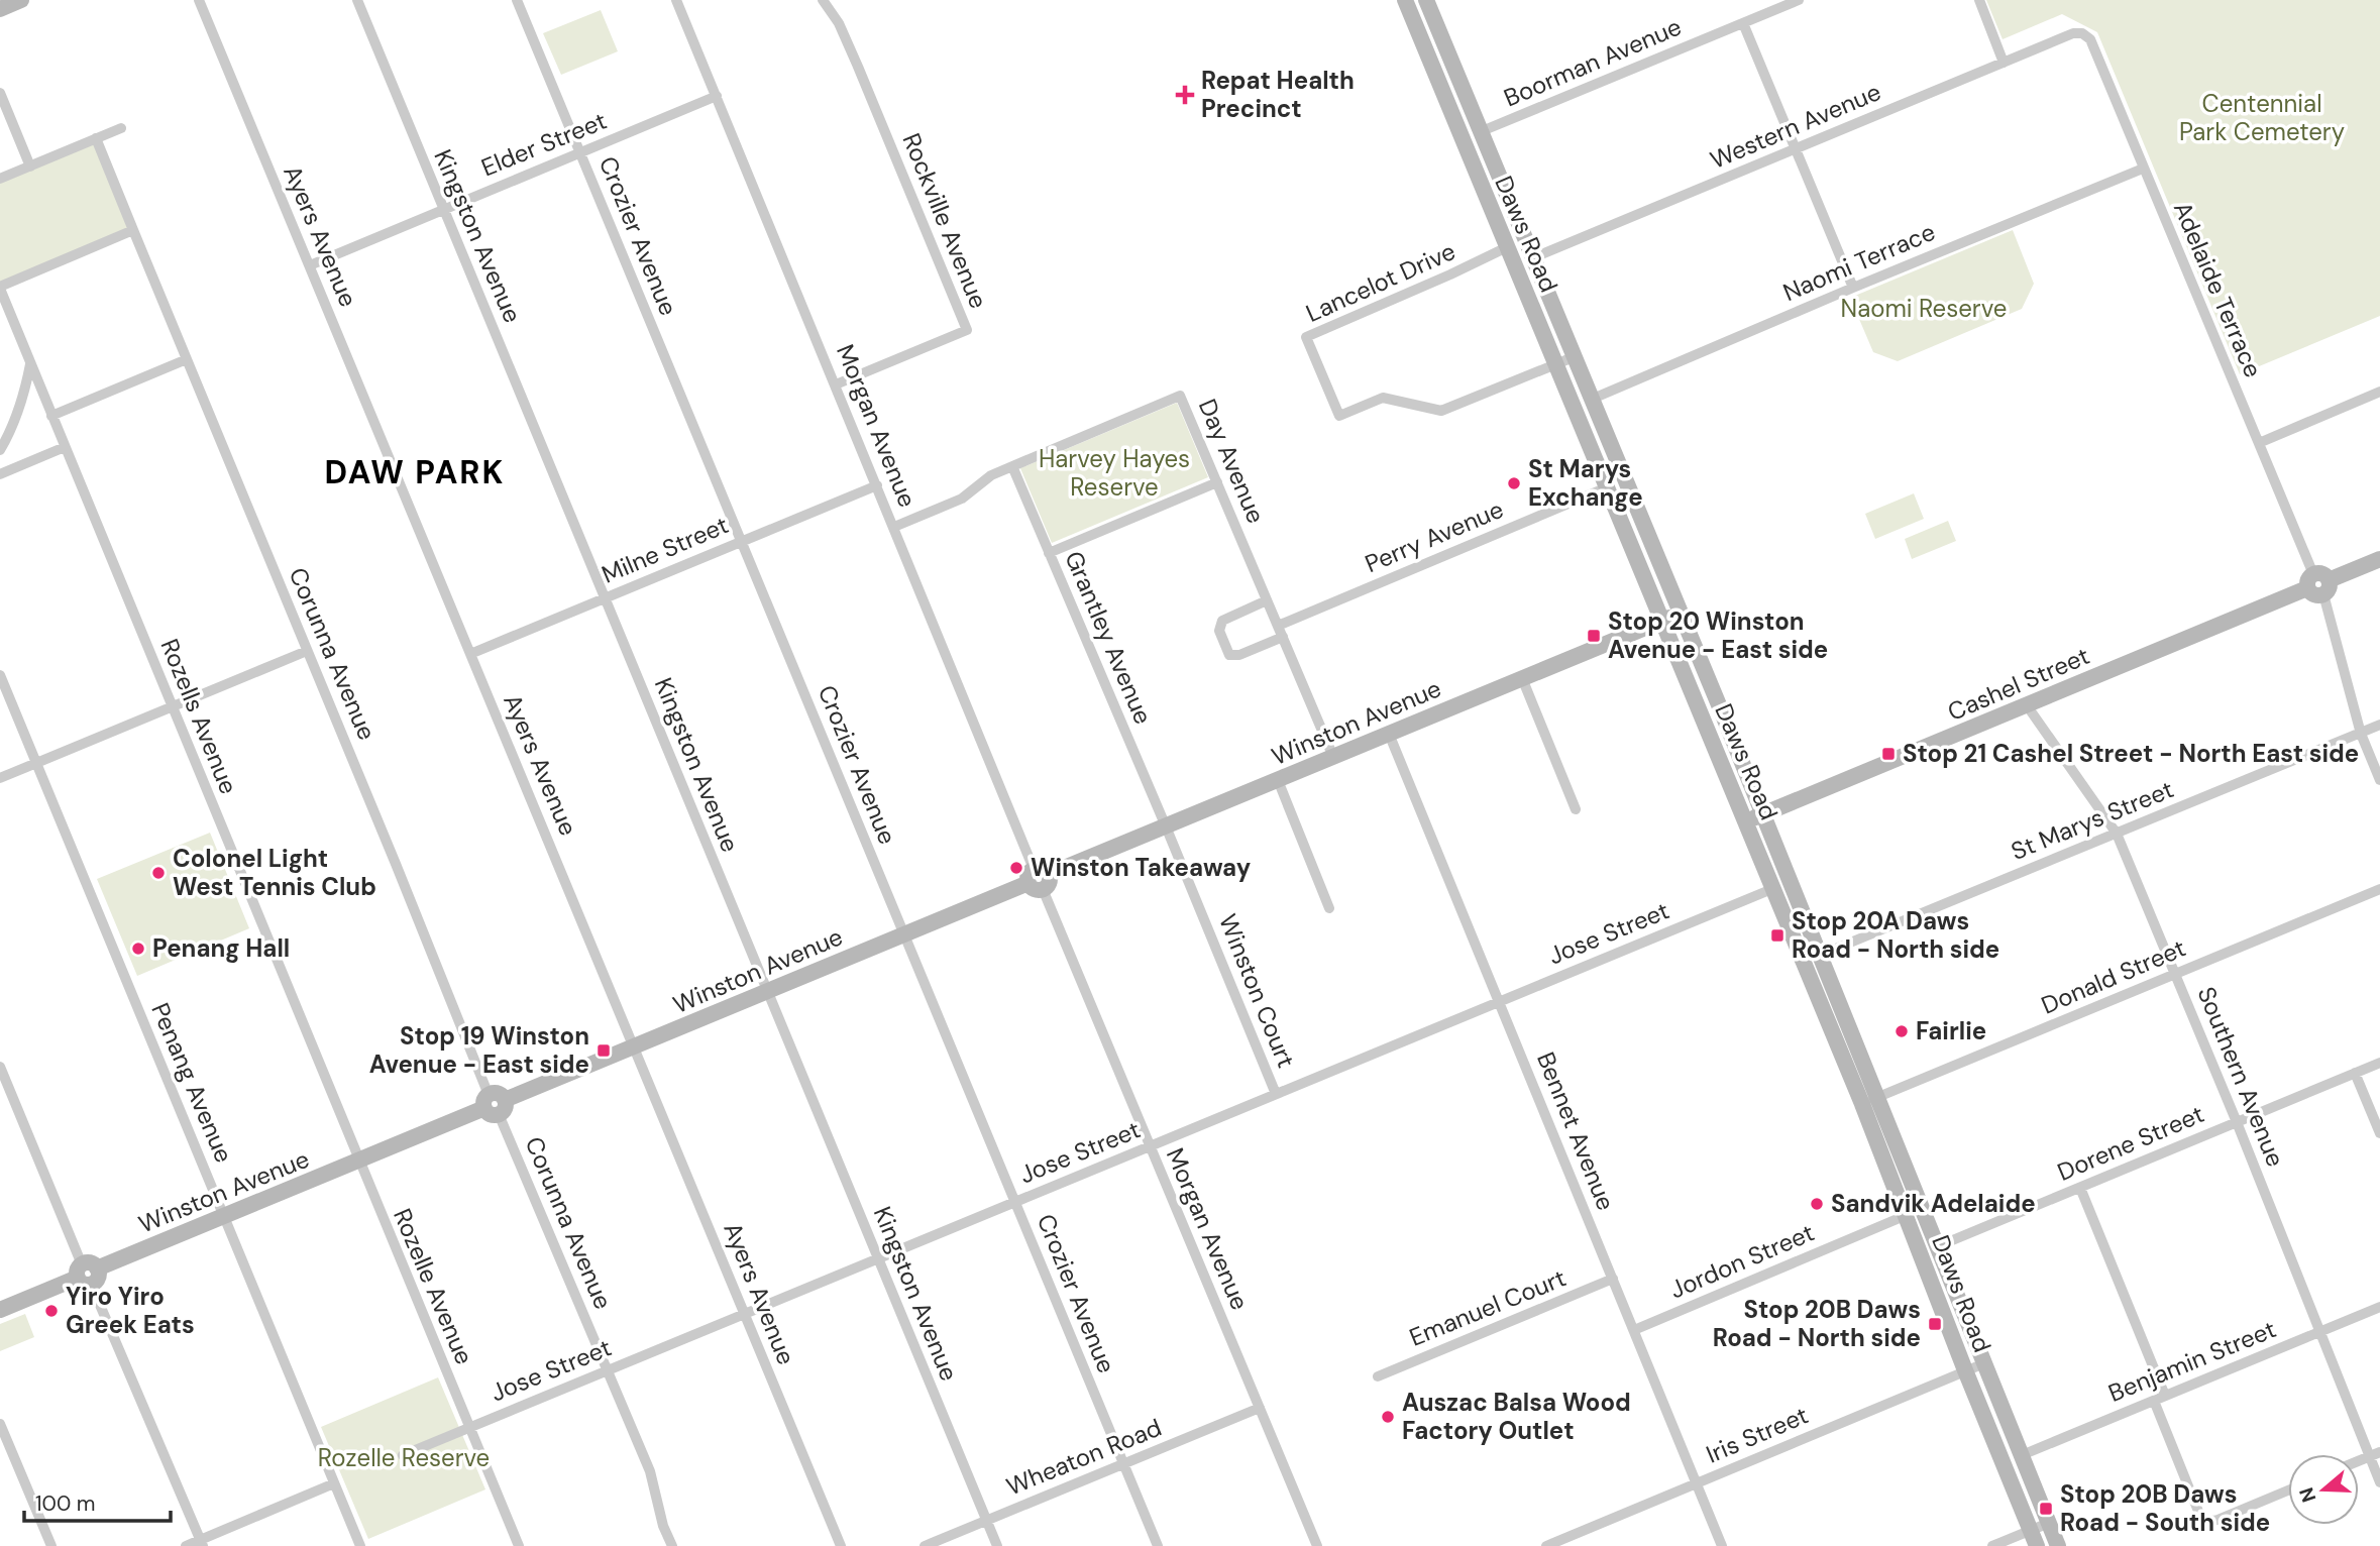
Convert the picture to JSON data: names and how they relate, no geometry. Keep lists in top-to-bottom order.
{
  "streets": {
    "main road": ["Daws Road", "Cashel Street", "Winston Avenue"],
    "street": [
      "Boorman Avenue",
      "Western Avenue",
      "Elder Street",
      "Rockville Avenue",
      "Ayers Avenue",
      "Kingston Avenue",
      "Crozier Avenue",
      "Naomi Terrace",
      "Lancelot Drive",
      "Adelaide Terrace",
      "Morgan Avenue",
      "Day Avenue",
      "Perry Avenue",
      "Milne Street",
      "Grantley Avenue",
      "Corunna Avenue",
      "Rozells Avenue",
      "St Marys Street",
      "Jose Street",
      "Donald Street",
      "Winston Court",
      "Southern Avenue",
      "Penang Avenue",
      "Bennet Avenue",
      "Dorene Street",
      "Jordon Street",
      "Rozelle Avenue",
      "Emanuel Court",
      "Benjamin Street",
      "Iris Street",
      "Wheaton Road"
    ]
  },
  "crossings": [
    ["Boorman Avenue", "Daws Road"],
    ["Western Avenue", "Daws Road"],
    ["Western Avenue", "Adelaide Terrace"],
    ["Elder Street", "Ayers Avenue"],
    ["Elder Street", "Kingston Avenue"],
    ["Elder Street", "Crozier Avenue"],
    ["Elder Street", "Morgan Avenue"],
    ["Rockville Avenue", "Morgan Avenue"],
    ["Daws Road", "Naomi Terrace"],
    ["Daws Road", "Lancelot Drive"],
    ["Daws Road", "Perry Avenue"],
    ["Daws Road", "Cashel Street"],
    ["Daws Road", "Winston Avenue"],
    ["Daws Road", "St Marys Street"],
    ["Daws Road", "Jose Street"],
    ["Daws Road", "Donald Street"],
    ["Daws Road", "Dorene Street"],
    ["Daws Road", "Jordon Street"],
    ["Daws Road", "Benjamin Street"],
    ["Daws Road", "Iris Street"],
    ["Ayers Avenue", "Milne Street"],
    ["Ayers Avenue", "Winston Avenue"],
    ["Ayers Avenue", "Jose Street"],
    ["Kingston Avenue", "Milne Street"],
    ["Kingston Avenue", "Winston Avenue"],
    ["Kingston Avenue", "Jose Street"],
    ["Kingston Avenue", "Wheaton Road"],
    ["Crozier Avenue", "Milne Street"],
    ["Crozier Avenue", "Winston Avenue"],
    ["Crozier Avenue", "Jose Street"],
    ["Crozier Avenue", "Wheaton Road"],
    ["Naomi Terrace", "Adelaide Terrace"],
    ["Adelaide Terrace", "Cashel Street"],
    ["Adelaide Terrace", "St Marys Street"],
    ["Morgan Avenue", "Day Avenue"],
    ["Morgan Avenue", "Milne Street"],
    ["Morgan Avenue", "Winston Avenue"],
    ["Morgan Avenue", "Jose Street"],
    ["Morgan Avenue", "Wheaton Road"],
    ["Day Avenue", "Perry Avenue"],
    ["Day Avenue", "Grantley Avenue"],
    ["Day Avenue", "Winston Avenue"],
    ["Grantley Avenue", "Winston Avenue"],
    ["Grantley Avenue", "Winston Court"],
    ["Corunna Avenue", "Winston Avenue"],
    ["Corunna Avenue", "Jose Street"],
    ["Cashel Street", "Southern Avenue"],
    ["Rozells Avenue", "Winston Avenue"],
    ["Rozells Avenue", "Rozelle Avenue"],
    ["Winston Avenue", "Winston Court"],
    ["Winston Avenue", "Penang Avenue"],
    ["Winston Avenue", "Bennet Avenue"],
    ["Winston Avenue", "Rozelle Avenue"],
    ["St Marys Street", "Southern Avenue"],
    ["Jose Street", "Winston Court"],
    ["Jose Street", "Bennet Avenue"],
    ["Jose Street", "Rozelle Avenue"],
    ["Donald Street", "Southern Avenue"],
    ["Southern Avenue", "Dorene Street"],
    ["Southern Avenue", "Benjamin Street"],
    ["Bennet Avenue", "Jordon Street"],
    ["Bennet Avenue", "Emanuel Court"],
    ["Bennet Avenue", "Iris Street"]
  ],
  "districts": ["DAW PARK"],
  "parks": [
    "Centennial Park Cemetery",
    "Naomi Reserve",
    "Harvey Hayes Reserve",
    "Rozelle Reserve"
  ],
  "places": {
    "health": ["Repat Health Precinct"],
    "other": [
      "St Marys Exchange",
      "Winston Takeaway",
      "Colonel Light West Tennis Club",
      "Penang Hall",
      "Fairlie",
      "Sandvik Adelaide",
      "Yiro Yiro Greek Eats",
      "Auszac Balsa Wood Factory Outlet"
    ],
    "transit": [
      "Stop 20 Winston Avenue - East side",
      "Stop 21 Cashel Street - North East side",
      "Stop 20A Daws Road - North side",
      "Stop 19 Winston Avenue - East side",
      "Stop 20B Daws Road - North side",
      "Stop 20B Daws Road - South side"
    ]
  },
  "scale_bar": "100 m",
  "north": "left"
}
